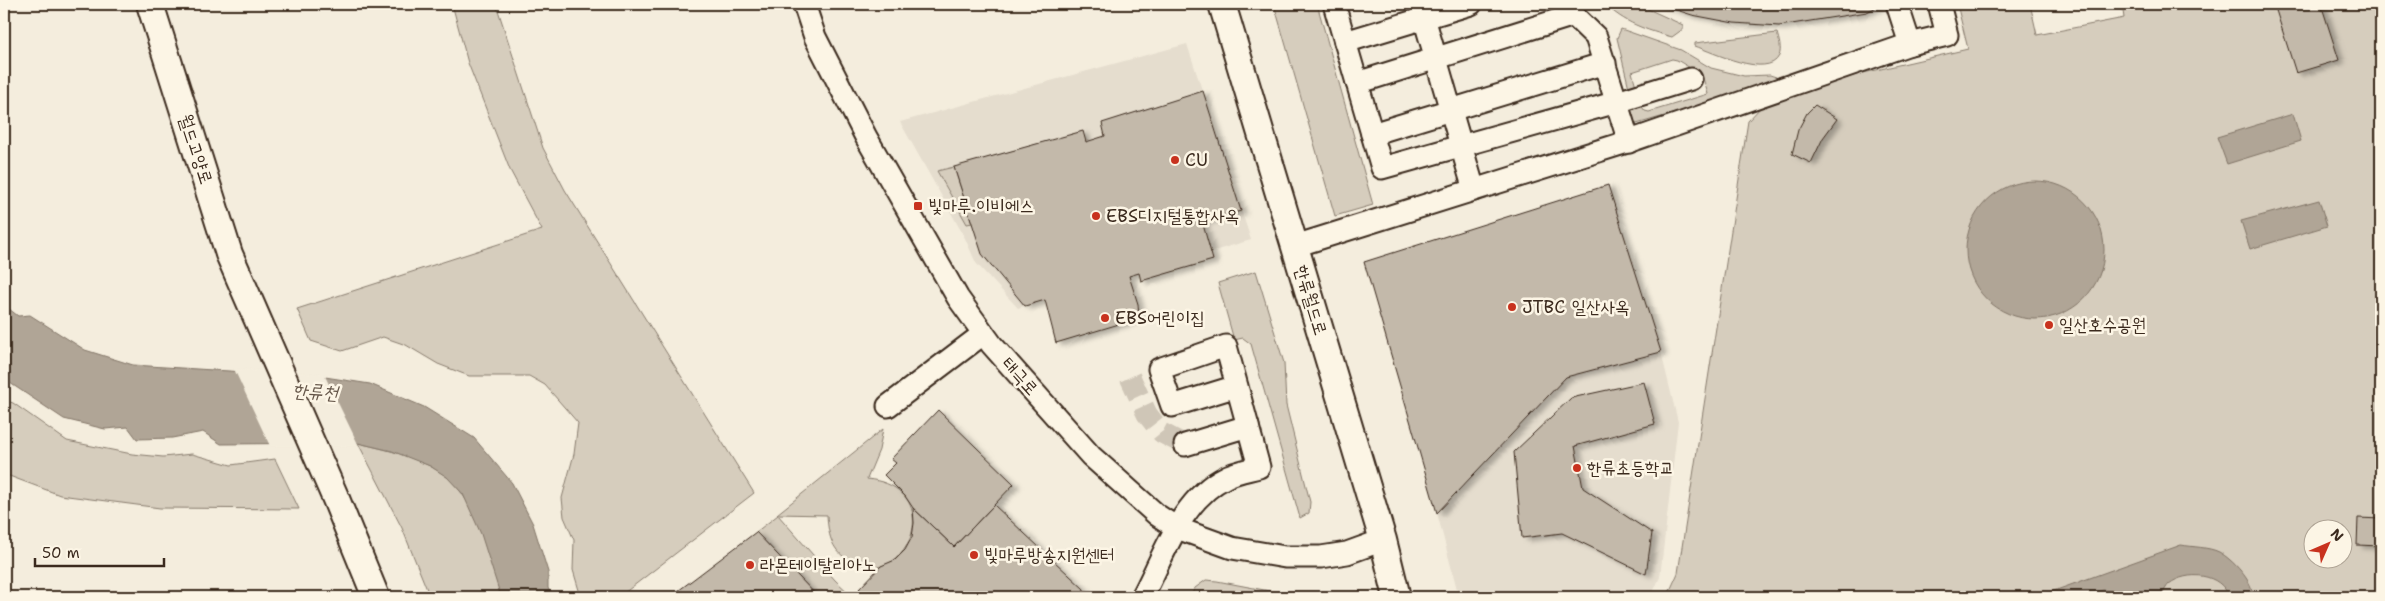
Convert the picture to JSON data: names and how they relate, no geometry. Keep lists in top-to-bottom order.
{
  "streets": {
    "main road": ["월드고양로", "한류월드로"],
    "street": ["태극로"]
  },
  "crossings": [
    ["한류월드로", "태극로"]
  ],
  "water": ["한류천"],
  "places": {
    "other": [
      "CU",
      "EBS디지털통합사옥",
      "JTBC 일산사옥",
      "EBS어린이집",
      "일산호수공원",
      "한류초등학교",
      "빛마루방송지원센터",
      "라몬테이탈리아노"
    ],
    "transit": ["빛마루.이비에스"]
  },
  "scale_bar": "50 m",
  "north": "top right"
}
